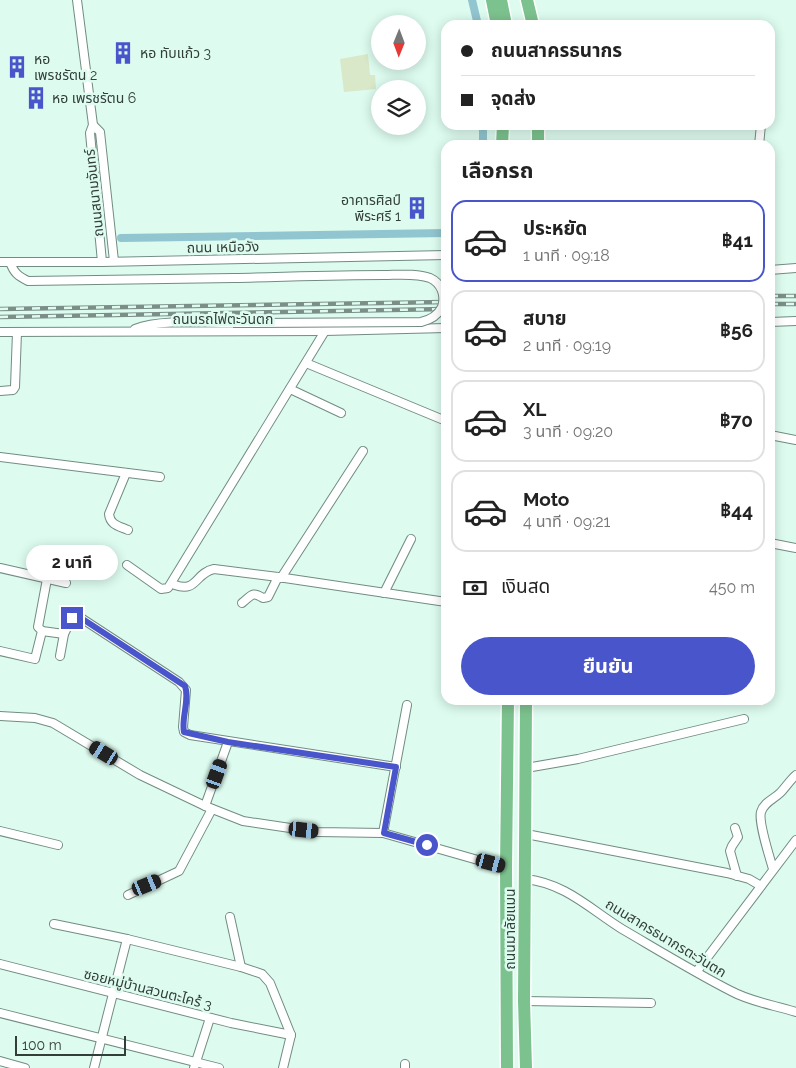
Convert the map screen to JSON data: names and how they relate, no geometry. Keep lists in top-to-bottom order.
{
  "streets": {
    "highway": ["ถนนมาลัยแมน"],
    "street": [
      "ถนนสนามจันทร์",
      "ถนน เหนือวัง",
      "ถนนรถไฟตะวันตก",
      "ถนนสาครธนากรตะวันตก",
      "ซอยหมู่บ้านสวนตะไคร้ 3"
    ]
  },
  "crossings": [
    ["ถนนสนามจันทร์", "ถนน เหนือวัง"],
    ["ถนนมาลัยแมน", "ถนนสาครธนากรตะวันตก"]
  ],
  "places": {
    "building": [
      "หอ ทับแก้ว 3",
      "หอ เพรชรัตน 2",
      "หอ เพรชรัตน 6",
      "อาคารศิลป์ พีระศรี 1"
    ]
  },
  "scale_bar": "100 m",
  "north": "bottom",
  "page": {
    "banner": ["ถนนสาครธนากร", "จุดส่ง"],
    "heading": "เลือกรถ",
    "list": [
      {
        "name": "ประหยัด",
        "note": "1 นาที · 09:18",
        "value": "฿41"
      },
      {
        "name": "สบาย",
        "note": "2 นาที · 09:19",
        "value": "฿56"
      },
      {
        "name": "XL",
        "note": "3 นาที · 09:20",
        "value": "฿70"
      },
      {
        "name": "Moto",
        "note": "4 นาที · 09:21",
        "value": "฿44"
      }
    ],
    "bubble": "2 นาที",
    "pay": ["เงินสด", "450 m"],
    "buttons": "ยืนยัน",
    "scale": "100 m"
  }
}
